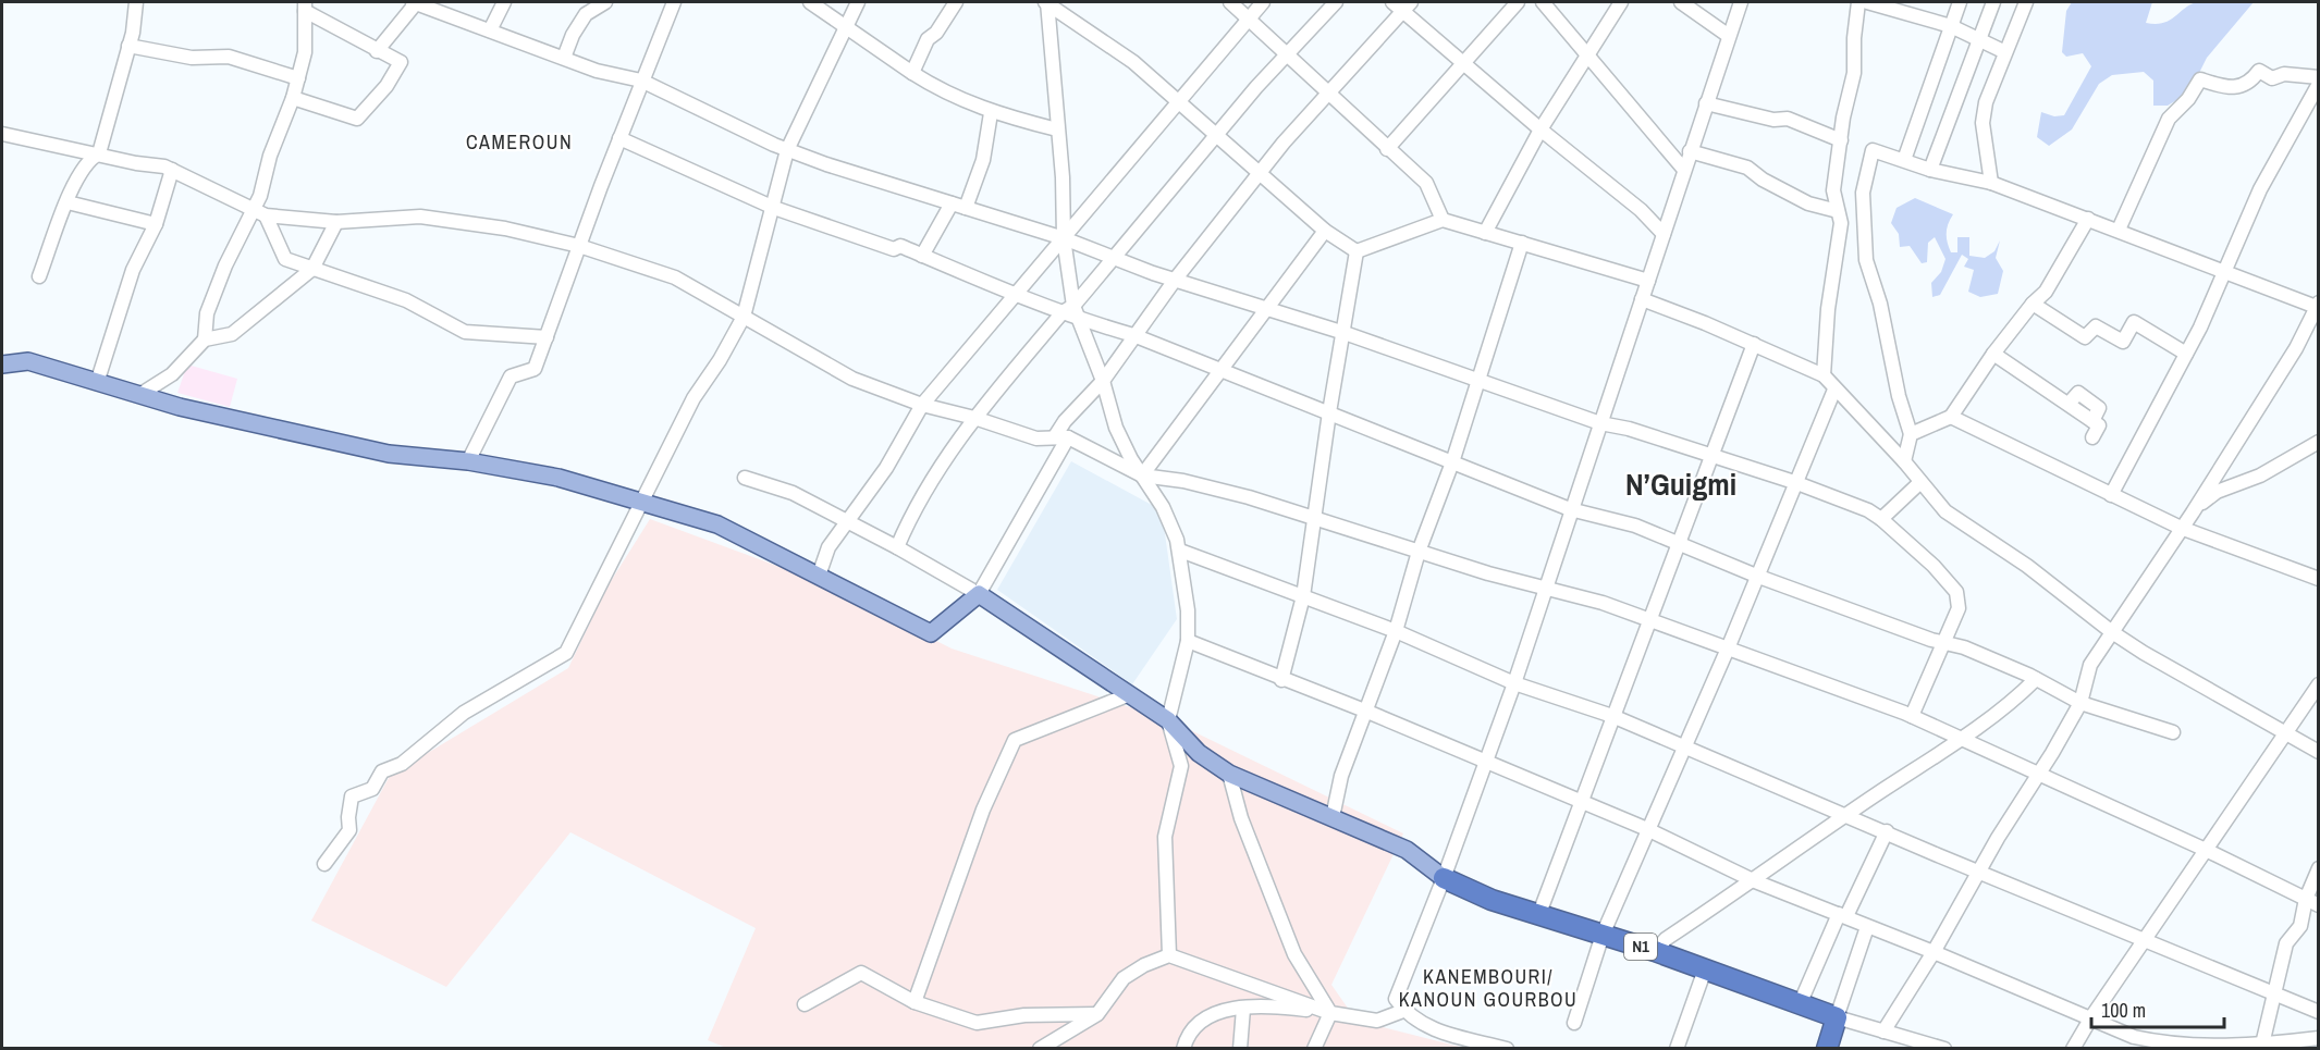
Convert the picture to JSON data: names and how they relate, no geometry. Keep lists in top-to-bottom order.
{
  "streets": {
    "highway": ["N1"]
  },
  "districts": ["CAMEROUN", "N’Guigmi", "KANEMBOURI/ KANOUN GOURBOU"],
  "scale_bar": "100 m"
}
